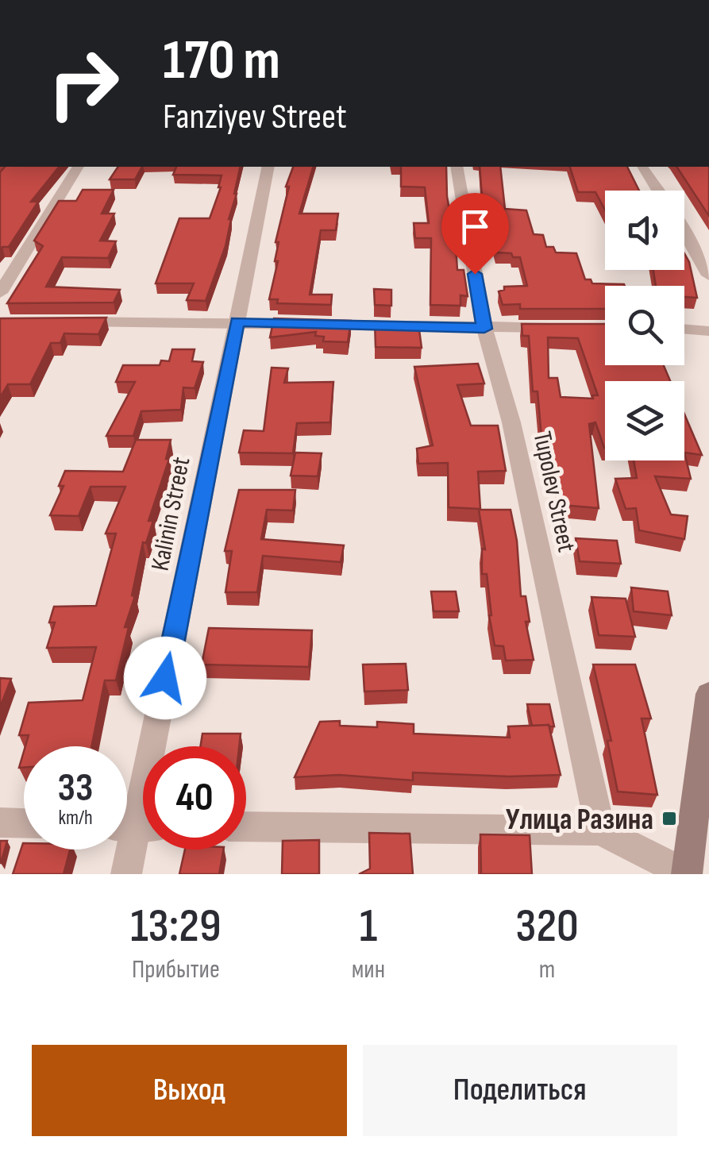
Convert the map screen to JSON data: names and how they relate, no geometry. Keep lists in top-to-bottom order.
{
  "streets": {
    "street": ["Tupolev Street", "Kalinin Street"]
  },
  "places": {
    "transit": ["Улица Разина"]
  },
  "page": {
    "turn": ["170 m", "Fanziyev Street"],
    "speed": "33 km/h",
    "limit": "40",
    "eta": [
      "13:29",
      "Прибытие",
      "1",
      "мин",
      "320",
      "m"
    ],
    "buttons": ["Выход", "Поделиться"]
  }
}
